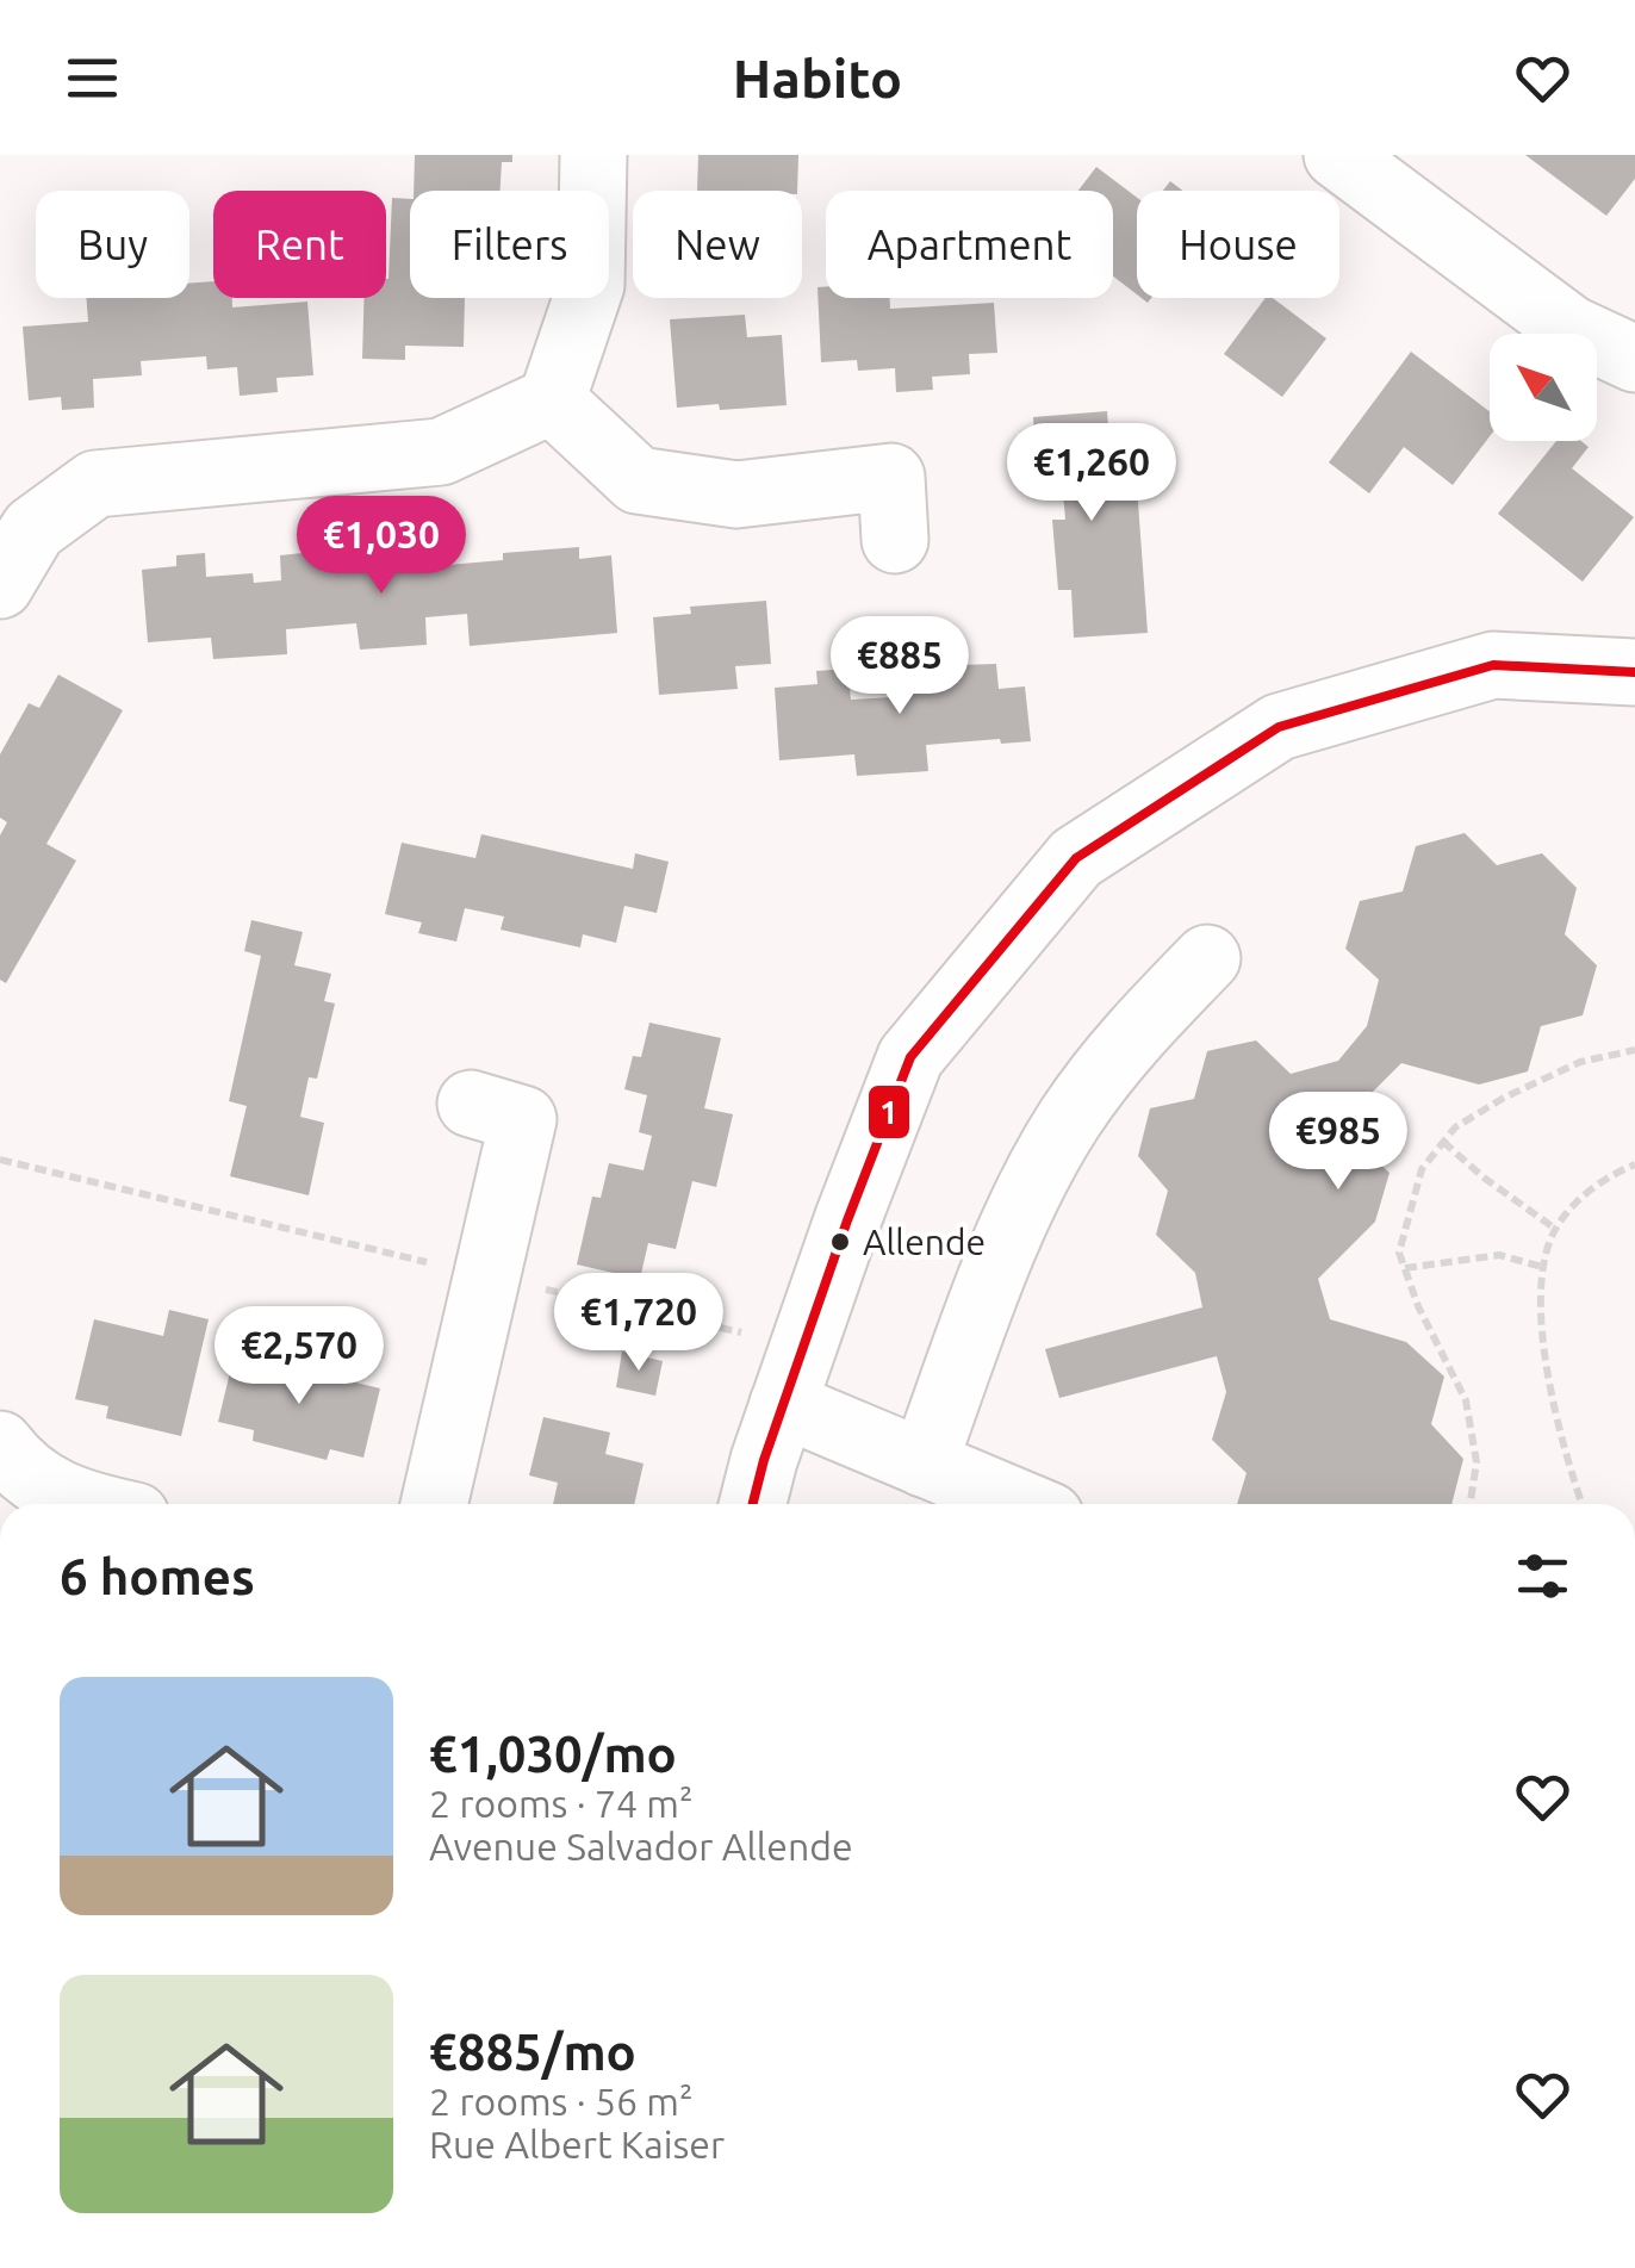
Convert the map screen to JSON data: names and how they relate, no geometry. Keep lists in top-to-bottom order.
{
  "places": ["Allende"],
  "lines": ["transit line 1"],
  "north": "top left",
  "page": {
    "header": "Habito",
    "chip": [
      "Buy",
      "Rent",
      "Filters",
      "New",
      "Apartment",
      "House"
    ],
    "price": [
      "€1,260",
      "€1,030",
      "€885",
      "€985",
      "€1,720",
      "€2,570"
    ],
    "heading": "6 homes",
    "list": [
      {
        "name": "€1,030/mo",
        "note": "2 rooms · 74 m² · Avenue Salvador Allende"
      },
      {
        "name": "€885/mo",
        "note": "2 rooms · 56 m² · Rue Albert Kaiser"
      }
    ]
  }
}
